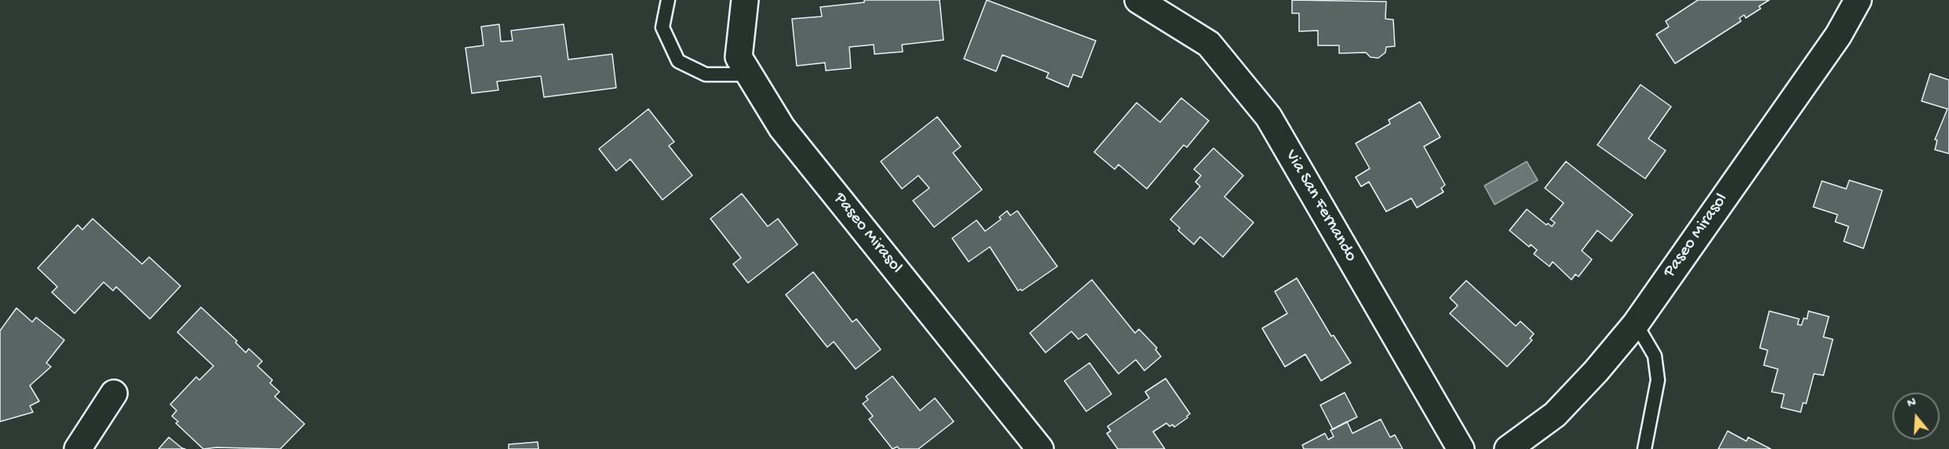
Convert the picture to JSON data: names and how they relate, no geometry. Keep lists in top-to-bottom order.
{
  "streets": {
    "street": ["Via San Fernando", "Paseo Mirasol"]
  },
  "north": "top"
}
